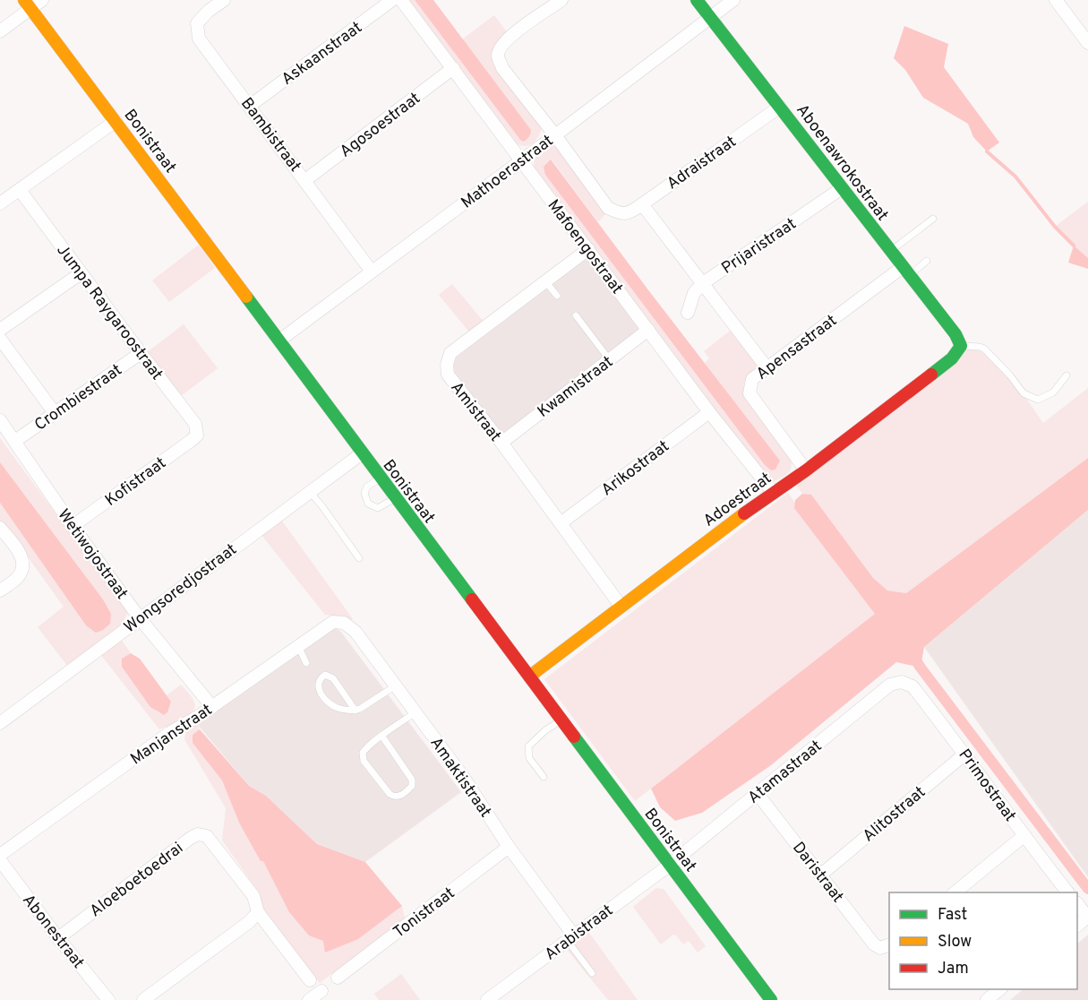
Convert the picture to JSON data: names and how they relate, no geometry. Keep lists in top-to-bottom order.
{
  "streets": {
    "street": [
      "Askaanstraat",
      "Agosoestraat",
      "Bambistraat",
      "Bonistraat",
      "Adraistraat",
      "Aboenawrokostraat",
      "Mathoerastraat",
      "Prijaristraat",
      "Mafoengostraat",
      "Jumpa Raygaroostraat",
      "Apensastraat",
      "Kwamistraat",
      "Crombiestraat",
      "Amistraat",
      "Arikostraat",
      "Kofistraat",
      "Adoestraat",
      "Wetiwojostraat",
      "Wongsoredjostraat",
      "Manjanstraat",
      "Atamastraat",
      "Amaktistraat",
      "Primostraat",
      "Alitostraat",
      "Daristraat",
      "Aloeboetoedrai",
      "Tonistraat",
      "Abonestraat",
      "Arabistraat"
    ]
  },
  "crossings": [
    ["Askaanstraat", "Bambistraat"],
    ["Agosoestraat", "Bambistraat"],
    ["Agosoestraat", "Mafoengostraat"],
    ["Bambistraat", "Mathoerastraat"],
    ["Bonistraat", "Mathoerastraat"],
    ["Bonistraat", "Adoestraat"],
    ["Bonistraat", "Wongsoredjostraat"],
    ["Bonistraat", "Atamastraat"],
    ["Bonistraat", "Arabistraat"],
    ["Adraistraat", "Aboenawrokostraat"],
    ["Adraistraat", "Mathoerastraat"],
    ["Aboenawrokostraat", "Mathoerastraat"],
    ["Aboenawrokostraat", "Prijaristraat"],
    ["Aboenawrokostraat", "Apensastraat"],
    ["Aboenawrokostraat", "Adoestraat"],
    ["Mathoerastraat", "Mafoengostraat"],
    ["Mafoengostraat", "Kwamistraat"],
    ["Mafoengostraat", "Amistraat"],
    ["Mafoengostraat", "Arikostraat"],
    ["Mafoengostraat", "Adoestraat"],
    ["Jumpa Raygaroostraat", "Crombiestraat"],
    ["Jumpa Raygaroostraat", "Kofistraat"],
    ["Apensastraat", "Adoestraat"],
    ["Kwamistraat", "Amistraat"],
    ["Crombiestraat", "Wetiwojostraat"],
    ["Amistraat", "Arikostraat"],
    ["Amistraat", "Adoestraat"],
    ["Kofistraat", "Wetiwojostraat"],
    ["Wetiwojostraat", "Wongsoredjostraat"],
    ["Wetiwojostraat", "Manjanstraat"],
    ["Manjanstraat", "Amaktistraat"],
    ["Atamastraat", "Primostraat"],
    ["Atamastraat", "Daristraat"],
    ["Atamastraat", "Arabistraat"],
    ["Amaktistraat", "Tonistraat"],
    ["Amaktistraat", "Arabistraat"],
    ["Primostraat", "Alitostraat"],
    ["Alitostraat", "Daristraat"],
    ["Aloeboetoedrai", "Abonestraat"]
  ],
  "legend": ["Fast", "Slow", "Jam"]
}
